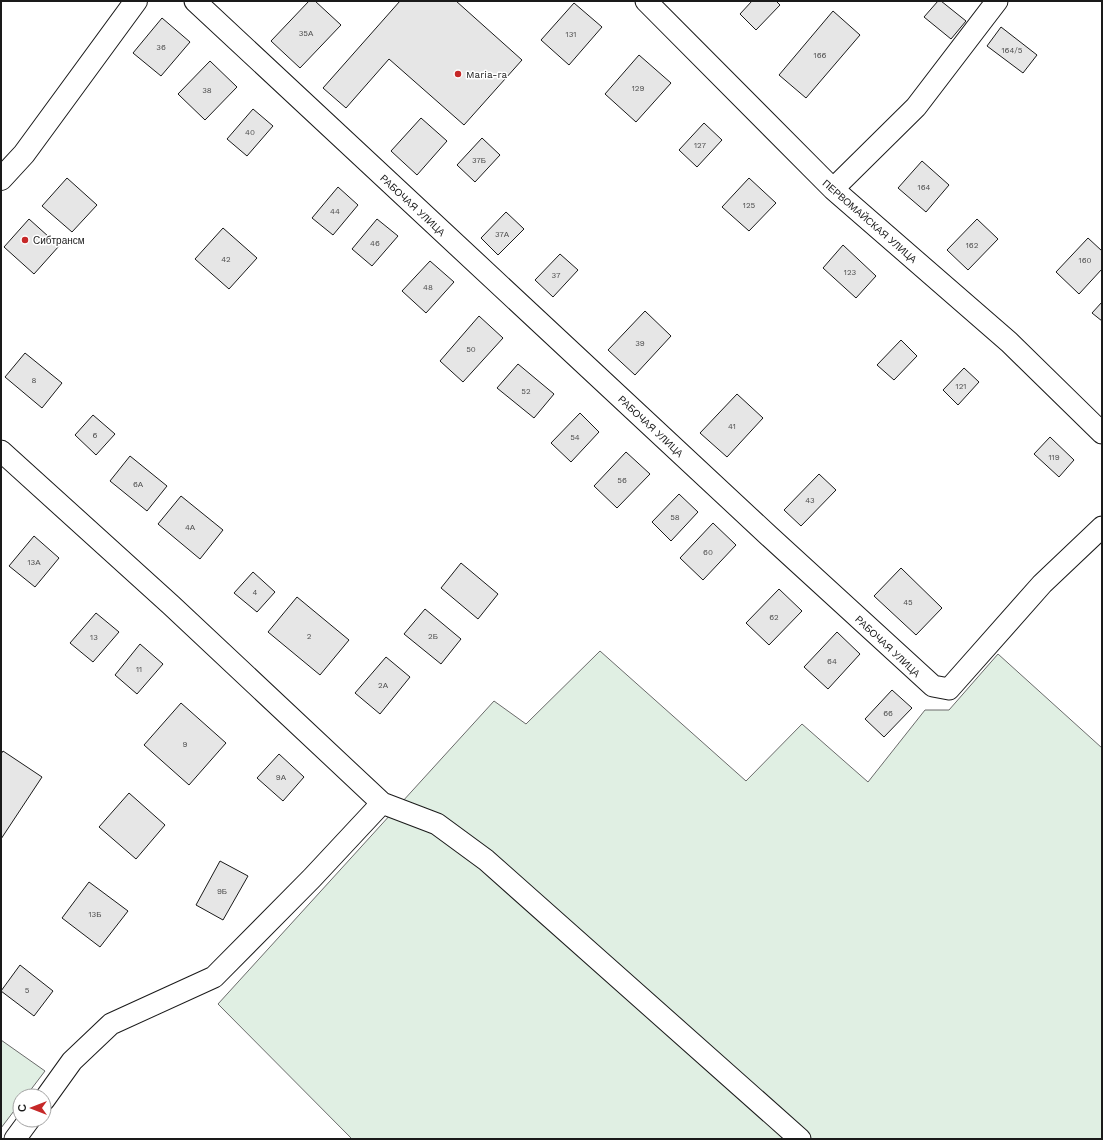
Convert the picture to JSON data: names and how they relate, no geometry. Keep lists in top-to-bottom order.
{
  "streets": {
    "street": ["РАБОЧАЯ УЛИЦА", "ПЕРВОМАЙСКАЯ УЛИЦА"]
  },
  "places": ["Maria-ra", "Сибтрансм"],
  "house_numbers": [
    "35А",
    "131",
    "36",
    "164/5",
    "166",
    "129",
    "38",
    "40",
    "127",
    "37Б",
    "164",
    "125",
    "44",
    "37А",
    "46",
    "162",
    "42",
    "160",
    "123",
    "37",
    "48",
    "39",
    "50",
    "8",
    "121",
    "52",
    "41",
    "6",
    "54",
    "119",
    "56",
    "6А",
    "43",
    "58",
    "4А",
    "60",
    "13А",
    "4",
    "45",
    "62",
    "2",
    "2Б",
    "13",
    "64",
    "11",
    "2А",
    "66",
    "9",
    "9А",
    "9Б",
    "13Б",
    "5"
  ],
  "north": "left"
}
